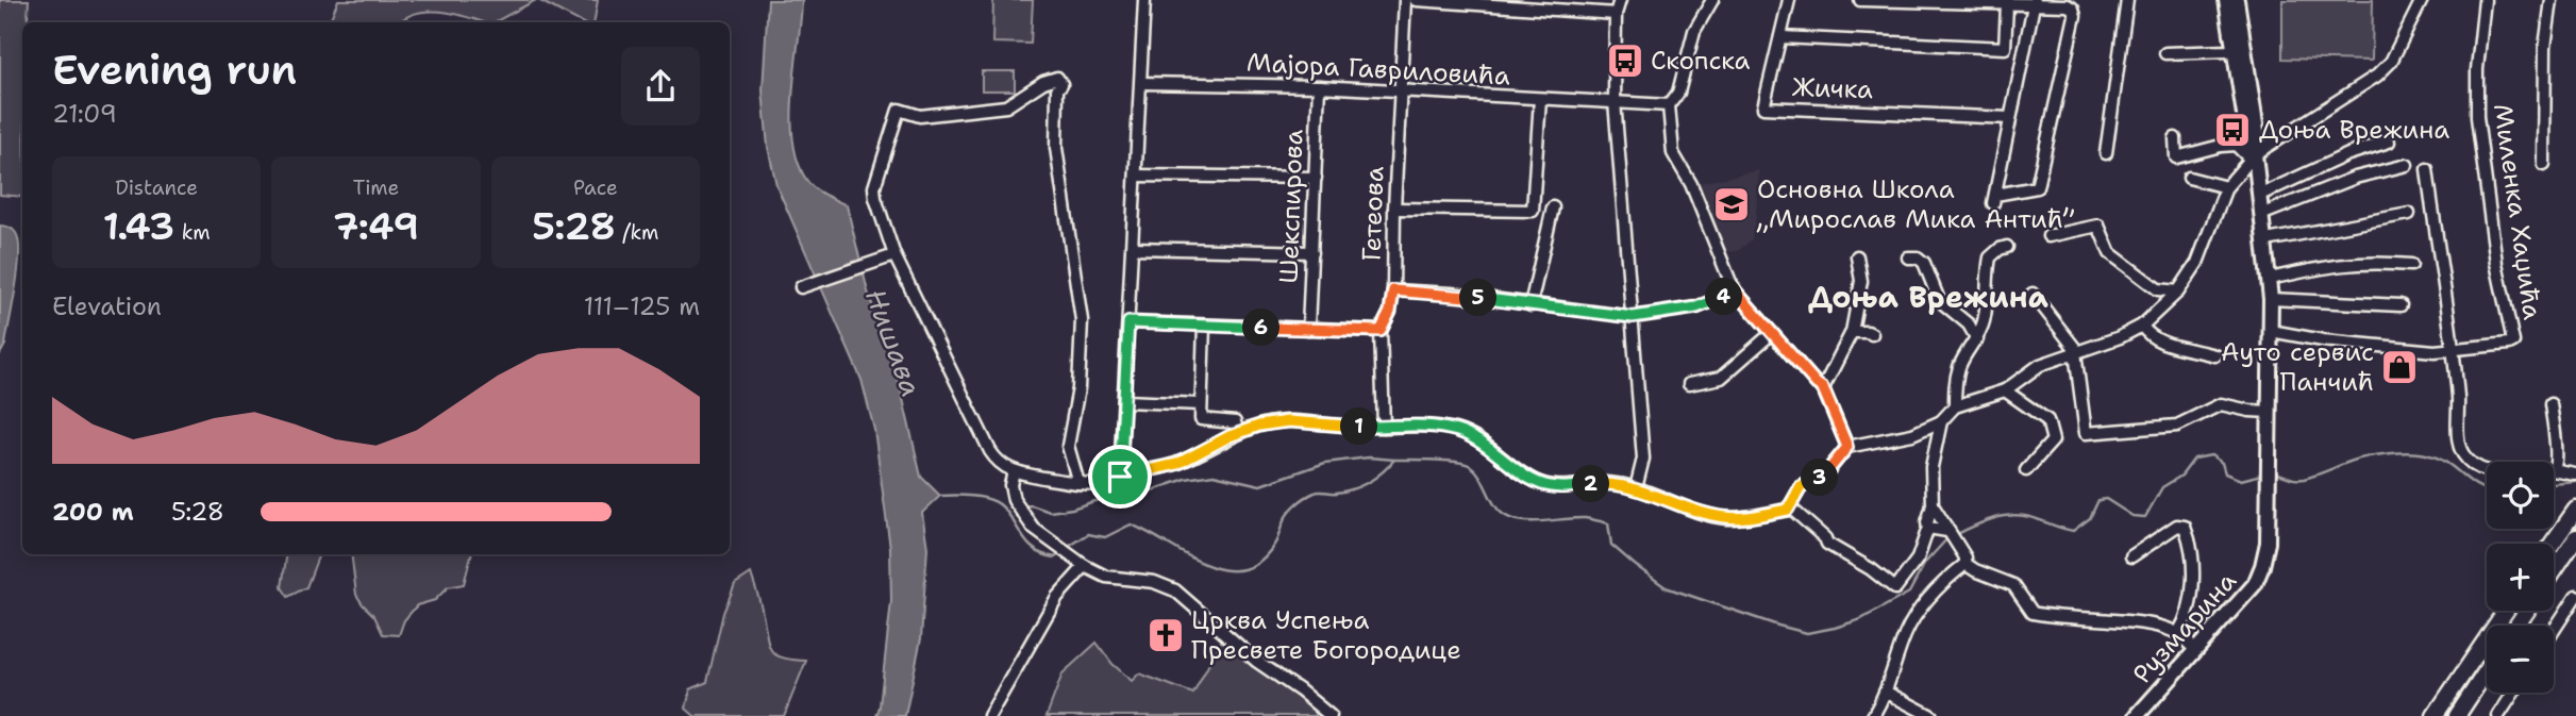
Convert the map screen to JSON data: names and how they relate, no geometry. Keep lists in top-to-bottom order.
{
  "streets": {
    "main road": ["Рузмарина"],
    "street": [
      "Мајора Гавриловића",
      "Жичка",
      "Шекспирова",
      "Миленка Хаџића",
      "Гетеова"
    ]
  },
  "crossings": [
    ["Мајора Гавриловића", "Шекспирова"],
    ["Мајора Гавриловића", "Гетеова"]
  ],
  "districts": ["Доња Врежина"],
  "water": ["Нишава"],
  "places": {
    "bus stop": ["Скопска", "Доња Врежина"],
    "school or university": ["Основна Школа „Мирослав Мика Антић”"],
    "shop": ["Ауто сервис Панчић"],
    "church": ["Црква Успења Пресвете Богородице"]
  },
  "page": {
    "heading": ["Evening run", "21:09"],
    "stats": [
      ["Distance", "1.43 km"],
      ["Time", "7:49"],
      ["Pace", "5:28 /km"]
    ],
    "chart": ["Elevation", "111–125 m"],
    "pins": [
      "4",
      "5",
      "6",
      "1",
      "3",
      "2"
    ],
    "map_buttons": ["+", "−"],
    "list": [
      {
        "name": "200 m",
        "note": "5:28"
      }
    ]
  }
}
